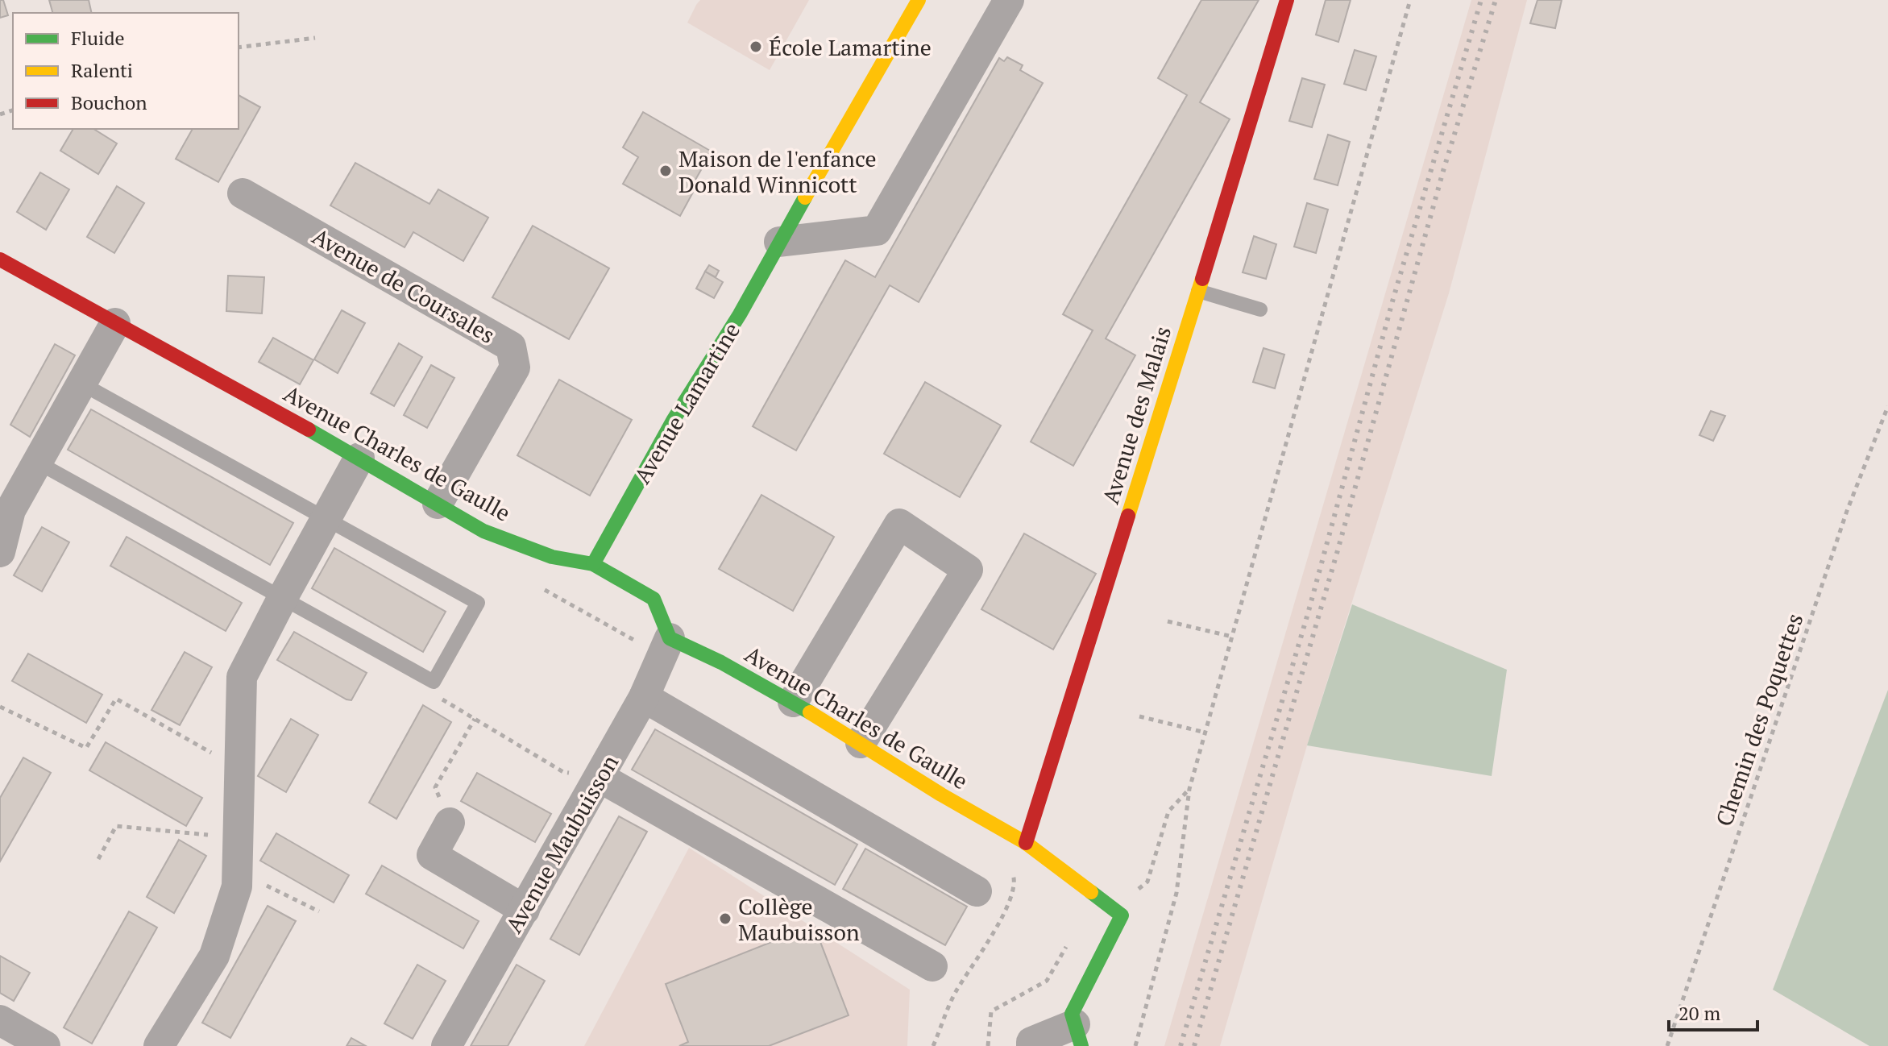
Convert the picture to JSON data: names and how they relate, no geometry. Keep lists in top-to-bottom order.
{
  "streets": {
    "street": [
      "Avenue de Coursales",
      "Avenue Lamartine",
      "Avenue des Malais",
      "Avenue Charles de Gaulle",
      "Avenue Maubuisson"
    ],
    "path": ["Chemin des Poquettes"]
  },
  "crossings": [
    ["Avenue de Coursales", "Avenue Charles de Gaulle"],
    ["Avenue Lamartine", "Avenue Charles de Gaulle"],
    ["Avenue des Malais", "Avenue Charles de Gaulle"],
    ["Avenue Charles de Gaulle", "Avenue Maubuisson"]
  ],
  "places": ["École Lamartine", "Maison de l'enfance Donald Winnicott", "Collège Maubuisson"],
  "legend": ["Fluide", "Ralenti", "Bouchon"],
  "scale_bar": "20 m"
}
